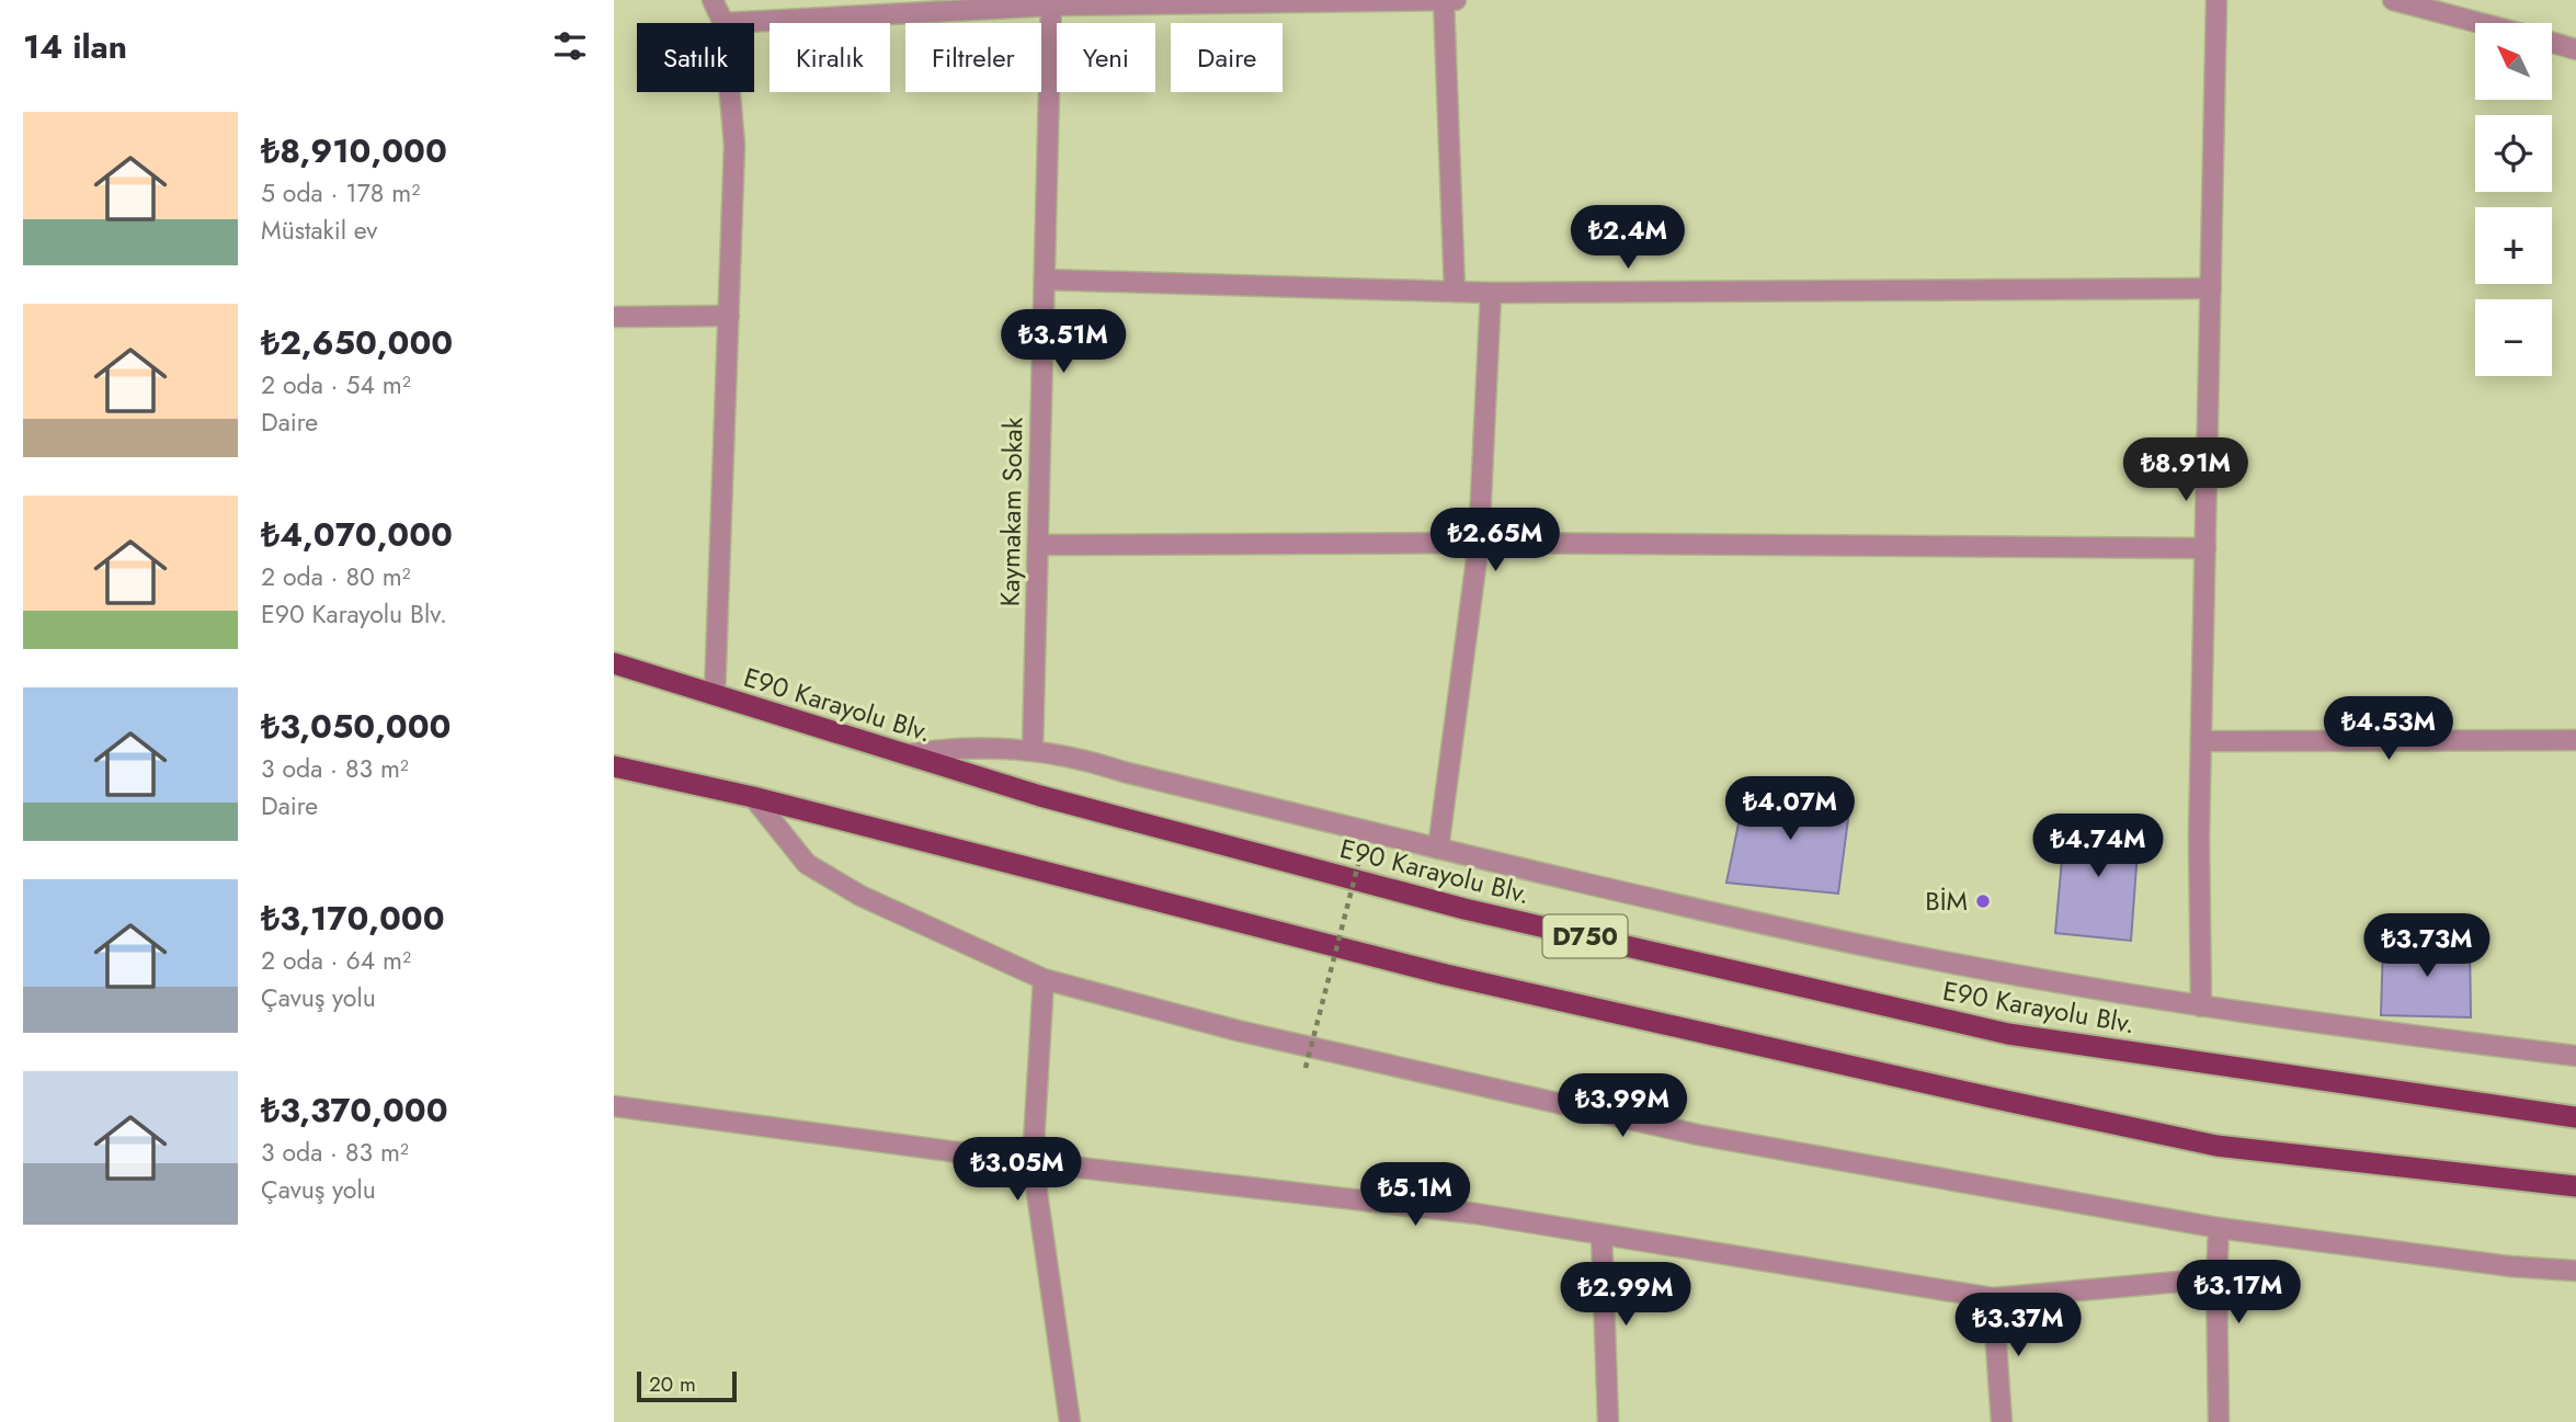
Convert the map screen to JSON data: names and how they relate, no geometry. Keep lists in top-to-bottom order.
{
  "streets": {
    "highway": ["E90 Karayolu Blv.", "D750"],
    "street": ["Kaymakam Sokak"]
  },
  "places": ["BİM"],
  "scale_bar": "20 m",
  "north": "top left",
  "page": {
    "heading": "14 ilan",
    "map_buttons": ["+", "−"],
    "chip": [
      "Satılık",
      "Kiralık",
      "Filtreler",
      "Yeni",
      "Daire"
    ],
    "list": [
      {
        "name": "₺8,910,000",
        "note": "5 oda · 178 m² · Müstakil ev"
      },
      {
        "name": "₺2,650,000",
        "note": "2 oda · 54 m² · Daire"
      },
      {
        "name": "₺4,070,000",
        "note": "2 oda · 80 m² · E90 Karayolu Blv."
      },
      {
        "name": "₺3,050,000",
        "note": "3 oda · 83 m² · Daire"
      },
      {
        "name": "₺3,170,000",
        "note": "2 oda · 64 m² · Çavuş yolu"
      },
      {
        "name": "₺3,370,000",
        "note": "3 oda · 83 m² · Çavuş yolu"
      }
    ],
    "price": [
      "₺2.4M",
      "₺3.51M",
      "₺8.91M",
      "₺2.65M",
      "₺4.53M",
      "₺4.07M",
      "₺4.74M",
      "₺3.73M",
      "₺3.99M",
      "₺3.05M",
      "₺5.1M",
      "₺3.17M",
      "₺2.99M",
      "₺3.37M"
    ],
    "scale": "20 m"
  }
}
